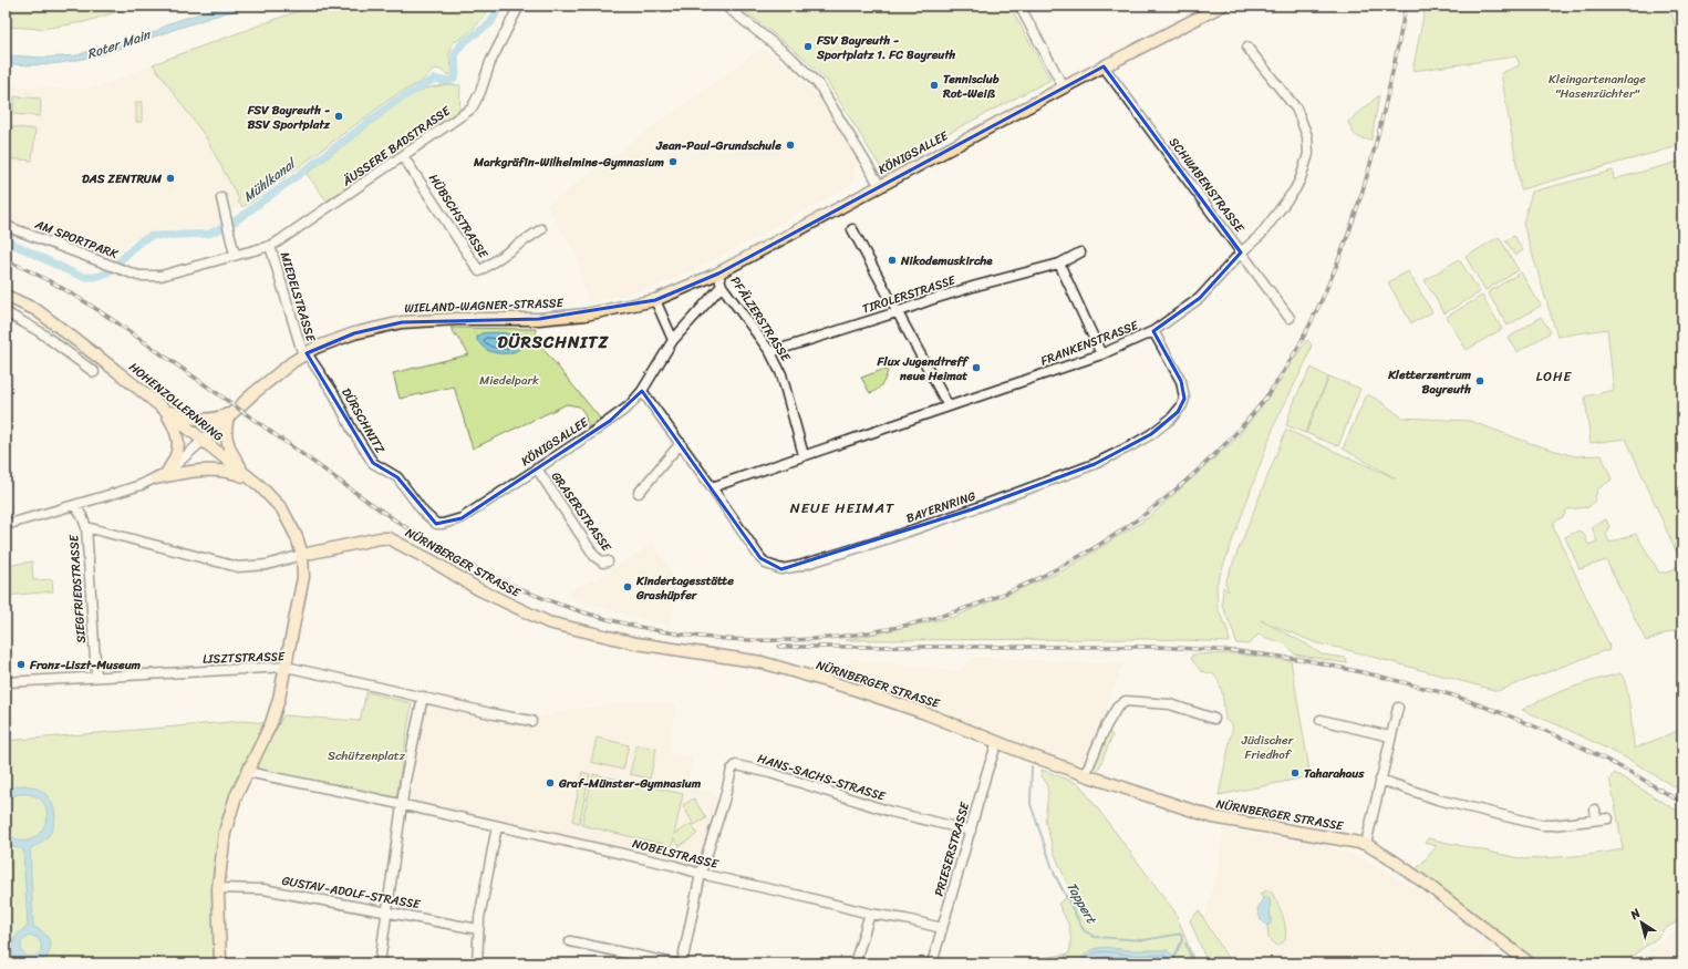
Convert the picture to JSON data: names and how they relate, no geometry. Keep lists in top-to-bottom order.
{
  "streets": {
    "main road": [
      "KÖNIGSALLEE",
      "WIELAND-WAGNER-STRASSE",
      "HOHENZOLLERNRING",
      "NÜRNBERGER STRASSE"
    ],
    "street": [
      "ÄUSSERE BADSTRASSE",
      "SCHWABENSTRASSE",
      "HÜBSCHSTRASSE",
      "AM SPORTPARK",
      "TIROLERSTRASSE",
      "MIEDELSTRASSE",
      "PFÄLZERSTRASSE",
      "FRANKENSTRASSE",
      "DÜRSCHNITZ",
      "BAYERNRING",
      "GRASERSTRASSE",
      "SIEGFRIEDSTRASSE",
      "LISZTSTRASSE",
      "HANS-SACHS-STRASSE",
      "PRIESERSTRASSE",
      "NOBELSTRASSE",
      "GUSTAV-ADOLF-STRASSE"
    ]
  },
  "crossings": [
    ["ÄUSSERE BADSTRASSE", "HÜBSCHSTRASSE"],
    ["ÄUSSERE BADSTRASSE", "AM SPORTPARK"],
    ["ÄUSSERE BADSTRASSE", "MIEDELSTRASSE"],
    ["KÖNIGSALLEE", "SCHWABENSTRASSE"],
    ["KÖNIGSALLEE", "WIELAND-WAGNER-STRASSE"],
    ["KÖNIGSALLEE", "PFÄLZERSTRASSE"],
    ["KÖNIGSALLEE", "DÜRSCHNITZ"],
    ["KÖNIGSALLEE", "BAYERNRING"],
    ["KÖNIGSALLEE", "GRASERSTRASSE"],
    ["SCHWABENSTRASSE", "FRANKENSTRASSE"],
    ["TIROLERSTRASSE", "PFÄLZERSTRASSE"],
    ["MIEDELSTRASSE", "WIELAND-WAGNER-STRASSE"],
    ["MIEDELSTRASSE", "DÜRSCHNITZ"],
    ["WIELAND-WAGNER-STRASSE", "HOHENZOLLERNRING"],
    ["WIELAND-WAGNER-STRASSE", "DÜRSCHNITZ"],
    ["PFÄLZERSTRASSE", "FRANKENSTRASSE"],
    ["FRANKENSTRASSE", "BAYERNRING"],
    ["HOHENZOLLERNRING", "NÜRNBERGER STRASSE"],
    ["HOHENZOLLERNRING", "LISZTSTRASSE"],
    ["HOHENZOLLERNRING", "GUSTAV-ADOLF-STRASSE"],
    ["NÜRNBERGER STRASSE", "PRIESERSTRASSE"],
    ["SIEGFRIEDSTRASSE", "LISZTSTRASSE"],
    ["HANS-SACHS-STRASSE", "PRIESERSTRASSE"],
    ["HANS-SACHS-STRASSE", "NOBELSTRASSE"],
    ["PRIESERSTRASSE", "NOBELSTRASSE"]
  ],
  "districts": ["DÜRSCHNITZ", "LOHE", "NEUE HEIMAT"],
  "water": ["Roter Main", "Mühlkanal", "Tappert"],
  "parks": [
    "Kleingartenanlage \"Hasenzüchter\"",
    "Miedelpark",
    "Jüdischer Friedhof",
    "Schützenplatz"
  ],
  "places": [
    "FSV Bayreuth - Sportplatz 1. FC Bayreuth",
    "Tennisclub Rot-Weiß",
    "FSV Bayreuth - BSV Sportplatz",
    "Jean-Paul-Grundschule",
    "Markgräfin-Wilhelmine-Gymnasium",
    "DAS ZENTRUM",
    "Nikodemuskirche",
    "Flux Jugendtreff neue Heimat",
    "Kletterzentrum Bayreuth",
    "Kindertagesstätte Grashüpfer",
    "Franz-Liszt-Museum",
    "Taharahaus",
    "Graf-Münster-Gymnasium"
  ],
  "north": "top left"
}
